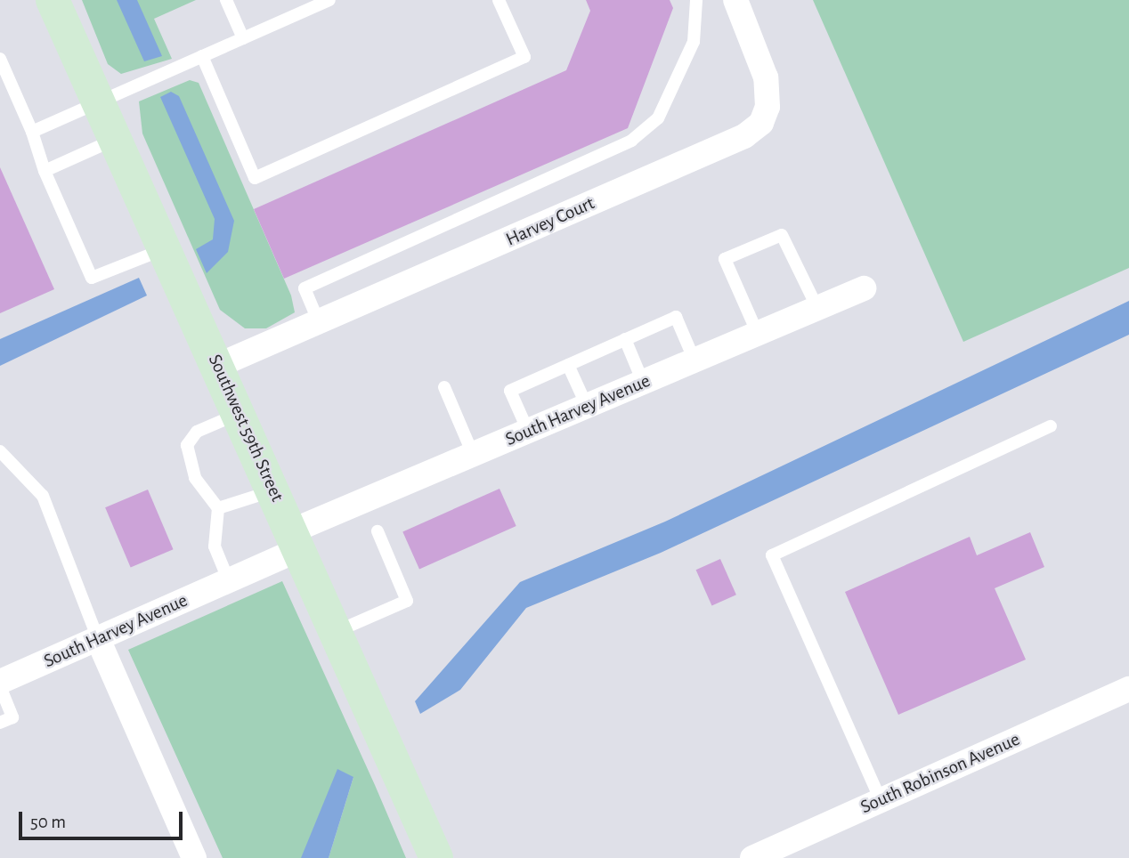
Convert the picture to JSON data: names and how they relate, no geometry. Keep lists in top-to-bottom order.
{
  "streets": {
    "main road": ["Southwest 59th Street"],
    "street": ["Harvey Court", "South Harvey Avenue", "South Robinson Avenue"]
  },
  "crossings": [
    ["Harvey Court", "Southwest 59th Street"],
    ["South Harvey Avenue", "Southwest 59th Street"]
  ],
  "scale_bar": "50 m"
}
